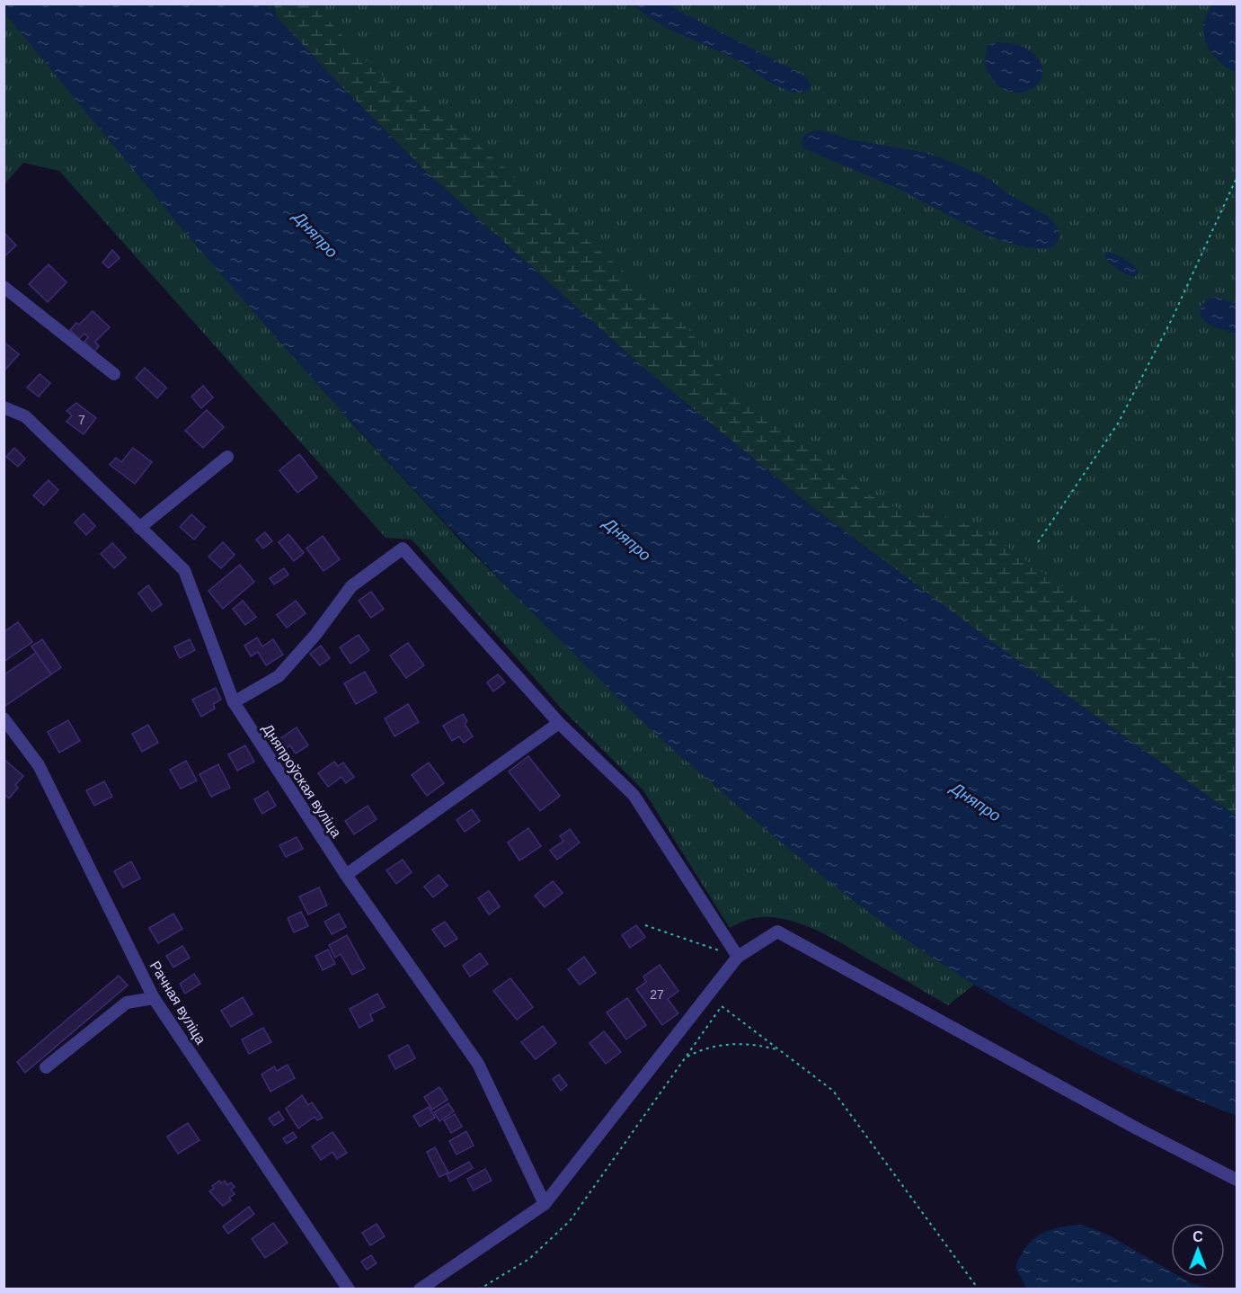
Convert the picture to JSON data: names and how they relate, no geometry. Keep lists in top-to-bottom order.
{
  "streets": {
    "street": ["Дняпроўская вуліца", "Рачная вуліца"]
  },
  "water": ["Дняпро"],
  "house_numbers": ["7", "27"],
  "north": "top"
}
